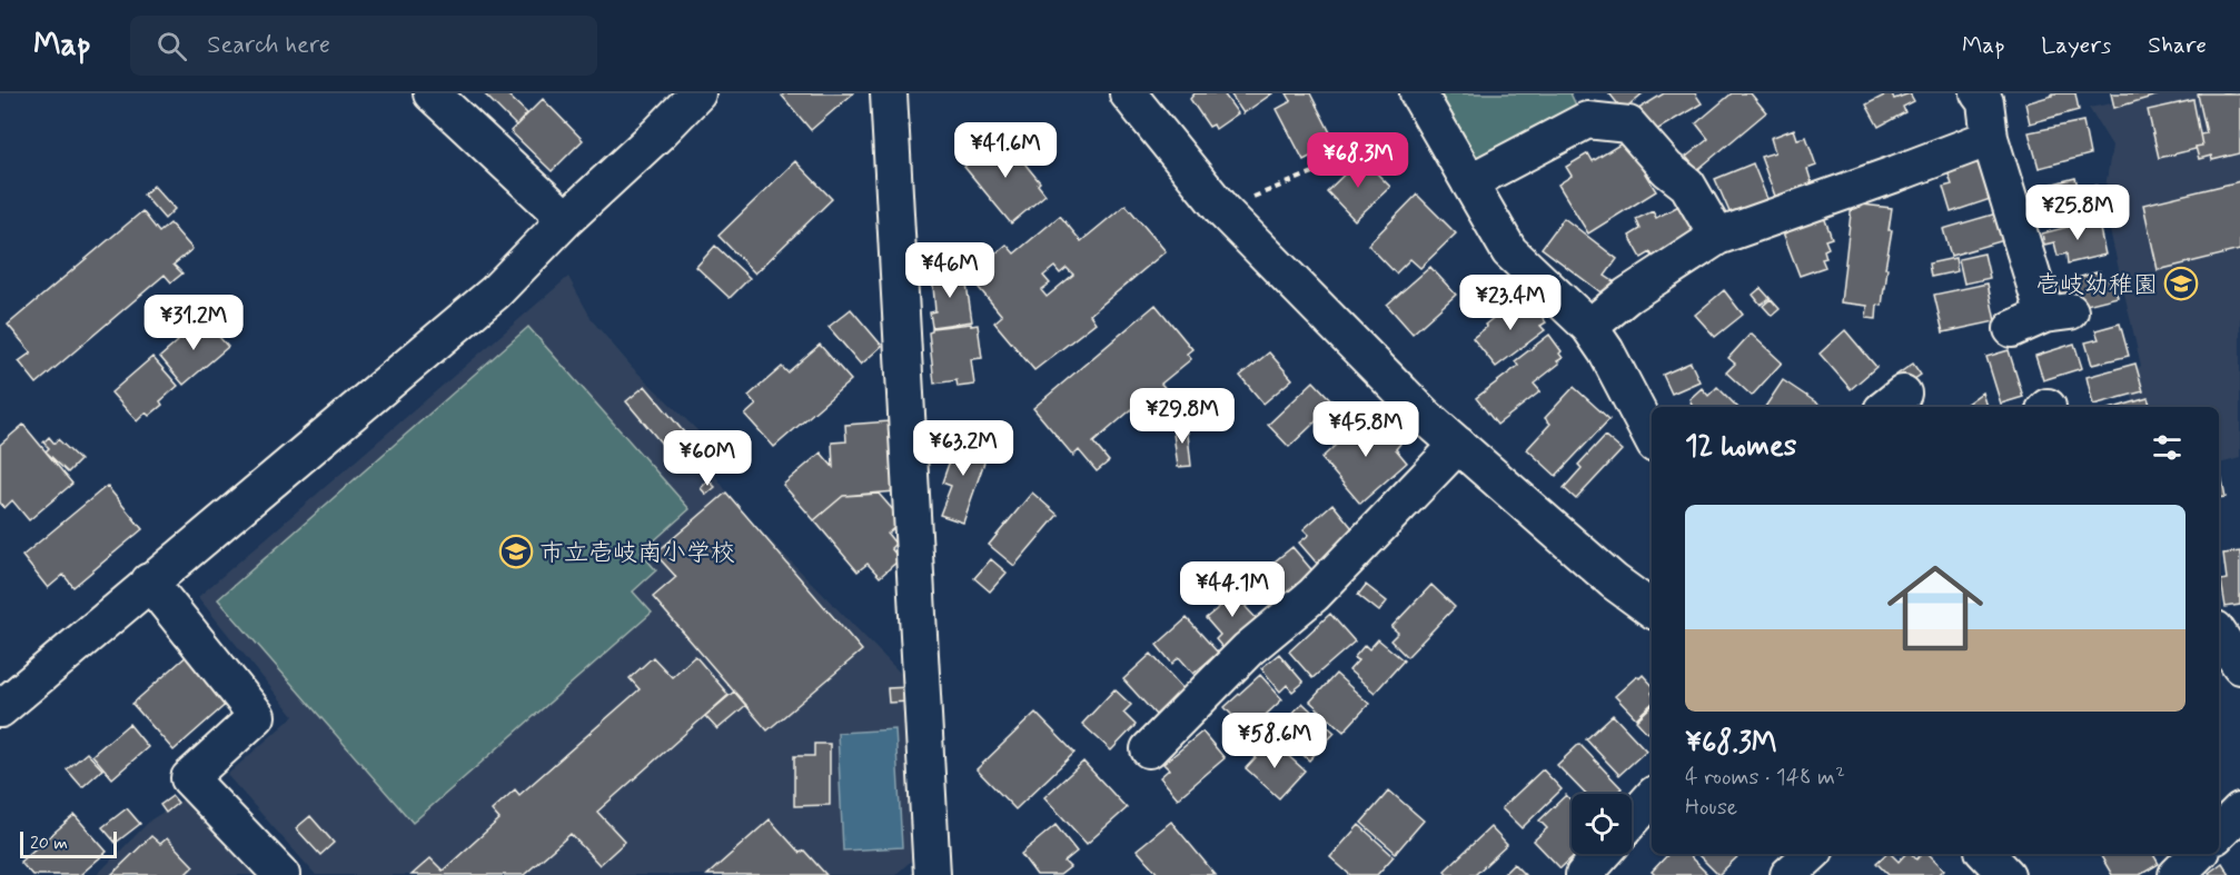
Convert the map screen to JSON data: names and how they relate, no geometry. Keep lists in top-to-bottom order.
{
  "places": {
    "school or university": ["壱岐幼稚園", "市立壱岐南小学校"]
  },
  "scale_bar": "20 m",
  "page": {
    "header": "Map",
    "search": "Search here",
    "nav": ["Map", "Layers", "Share"],
    "price": [
      "¥41.6M",
      "¥68.3M",
      "¥25.8M",
      "¥46M",
      "¥23.4M",
      "¥31.2M",
      "¥29.8M",
      "¥45.8M",
      "¥63.2M",
      "¥60M",
      "¥44.1M",
      "¥58.6M"
    ],
    "heading": "12 homes",
    "list": [
      {
        "name": "¥68.3M",
        "note": "4 rooms · 148 m² · House"
      }
    ],
    "scale": "20 m"
  }
}
